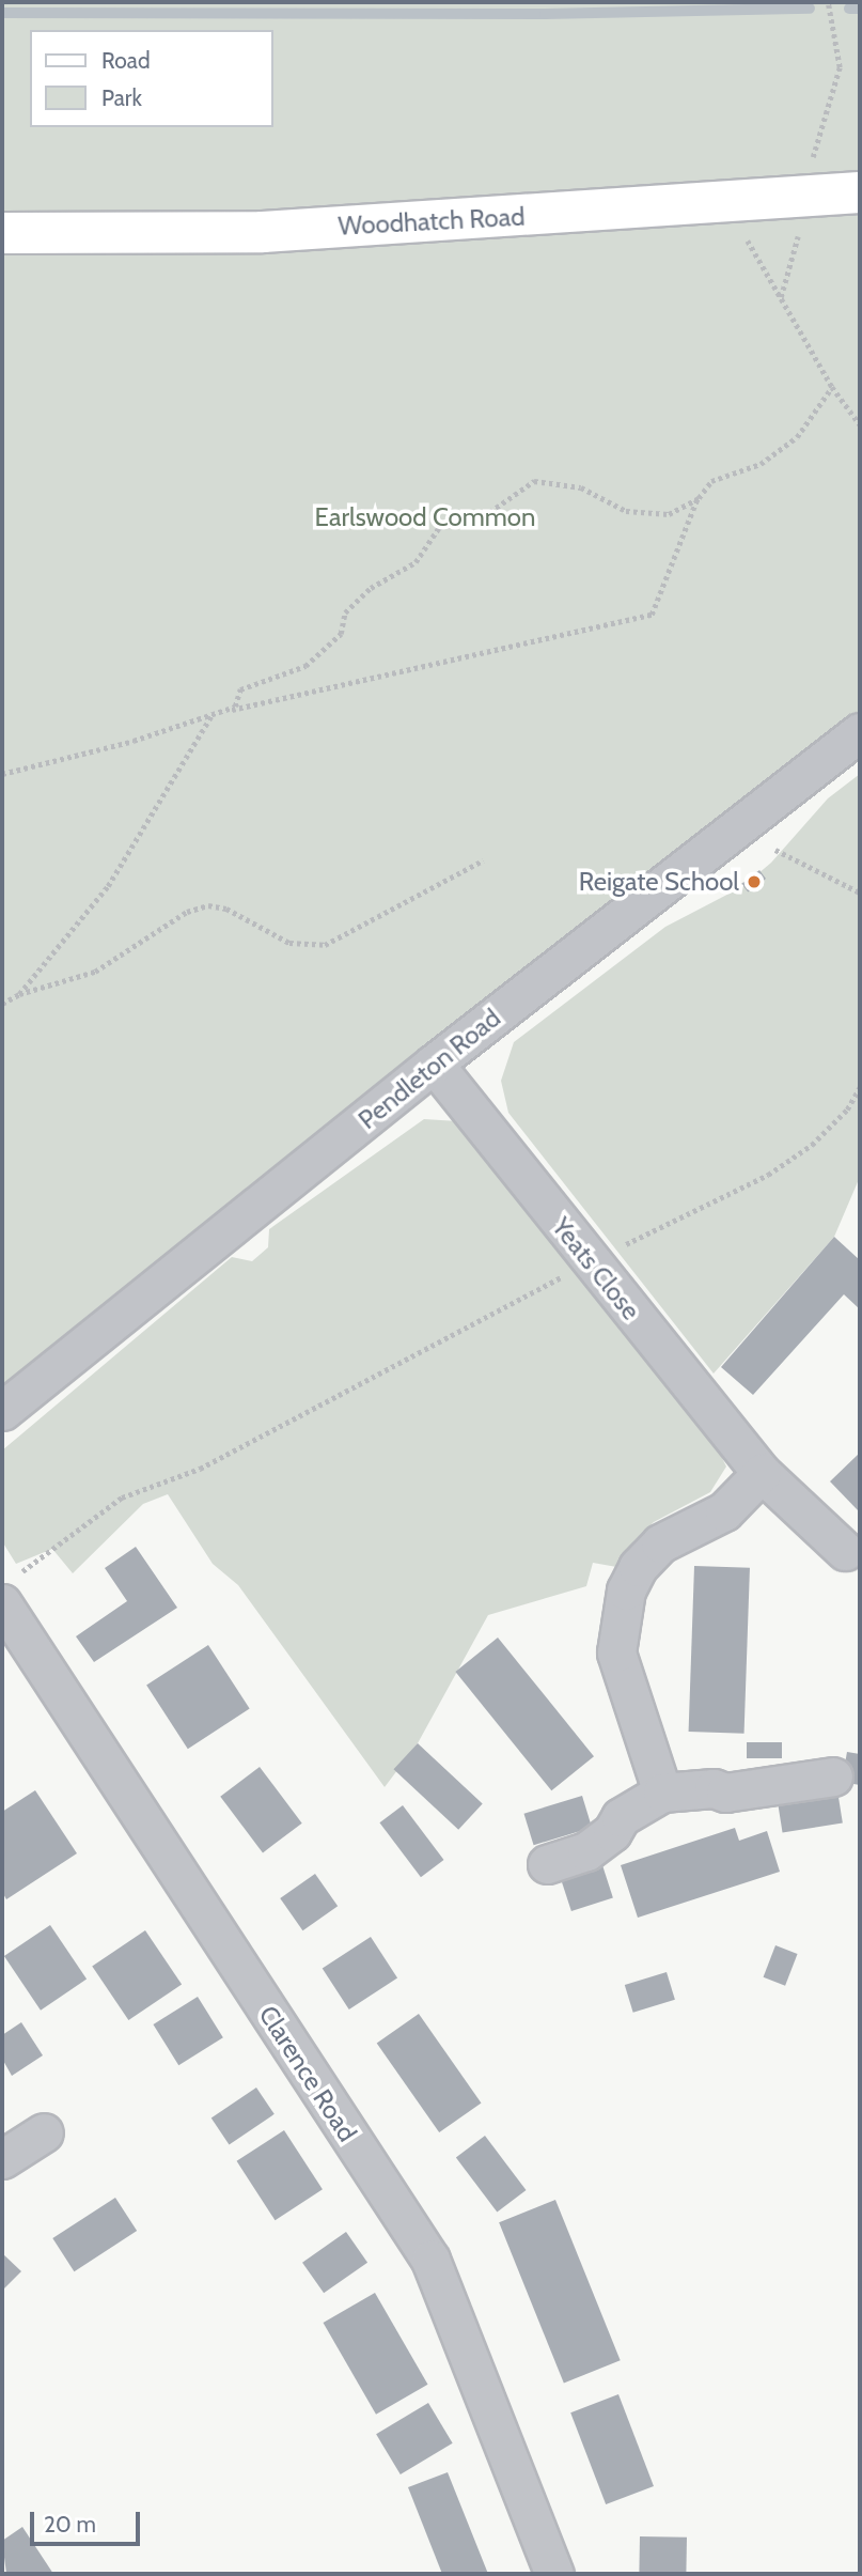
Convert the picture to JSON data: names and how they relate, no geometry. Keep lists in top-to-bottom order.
{
  "streets": {
    "main road": ["Woodhatch Road"],
    "street": ["Pendleton Road", "Yeats Close", "Clarence Road"]
  },
  "crossings": [
    ["Pendleton Road", "Yeats Close"]
  ],
  "parks": ["Earlswood Common"],
  "places": ["Reigate School"],
  "legend": ["Road", "Park"],
  "scale_bar": "20 m"
}
